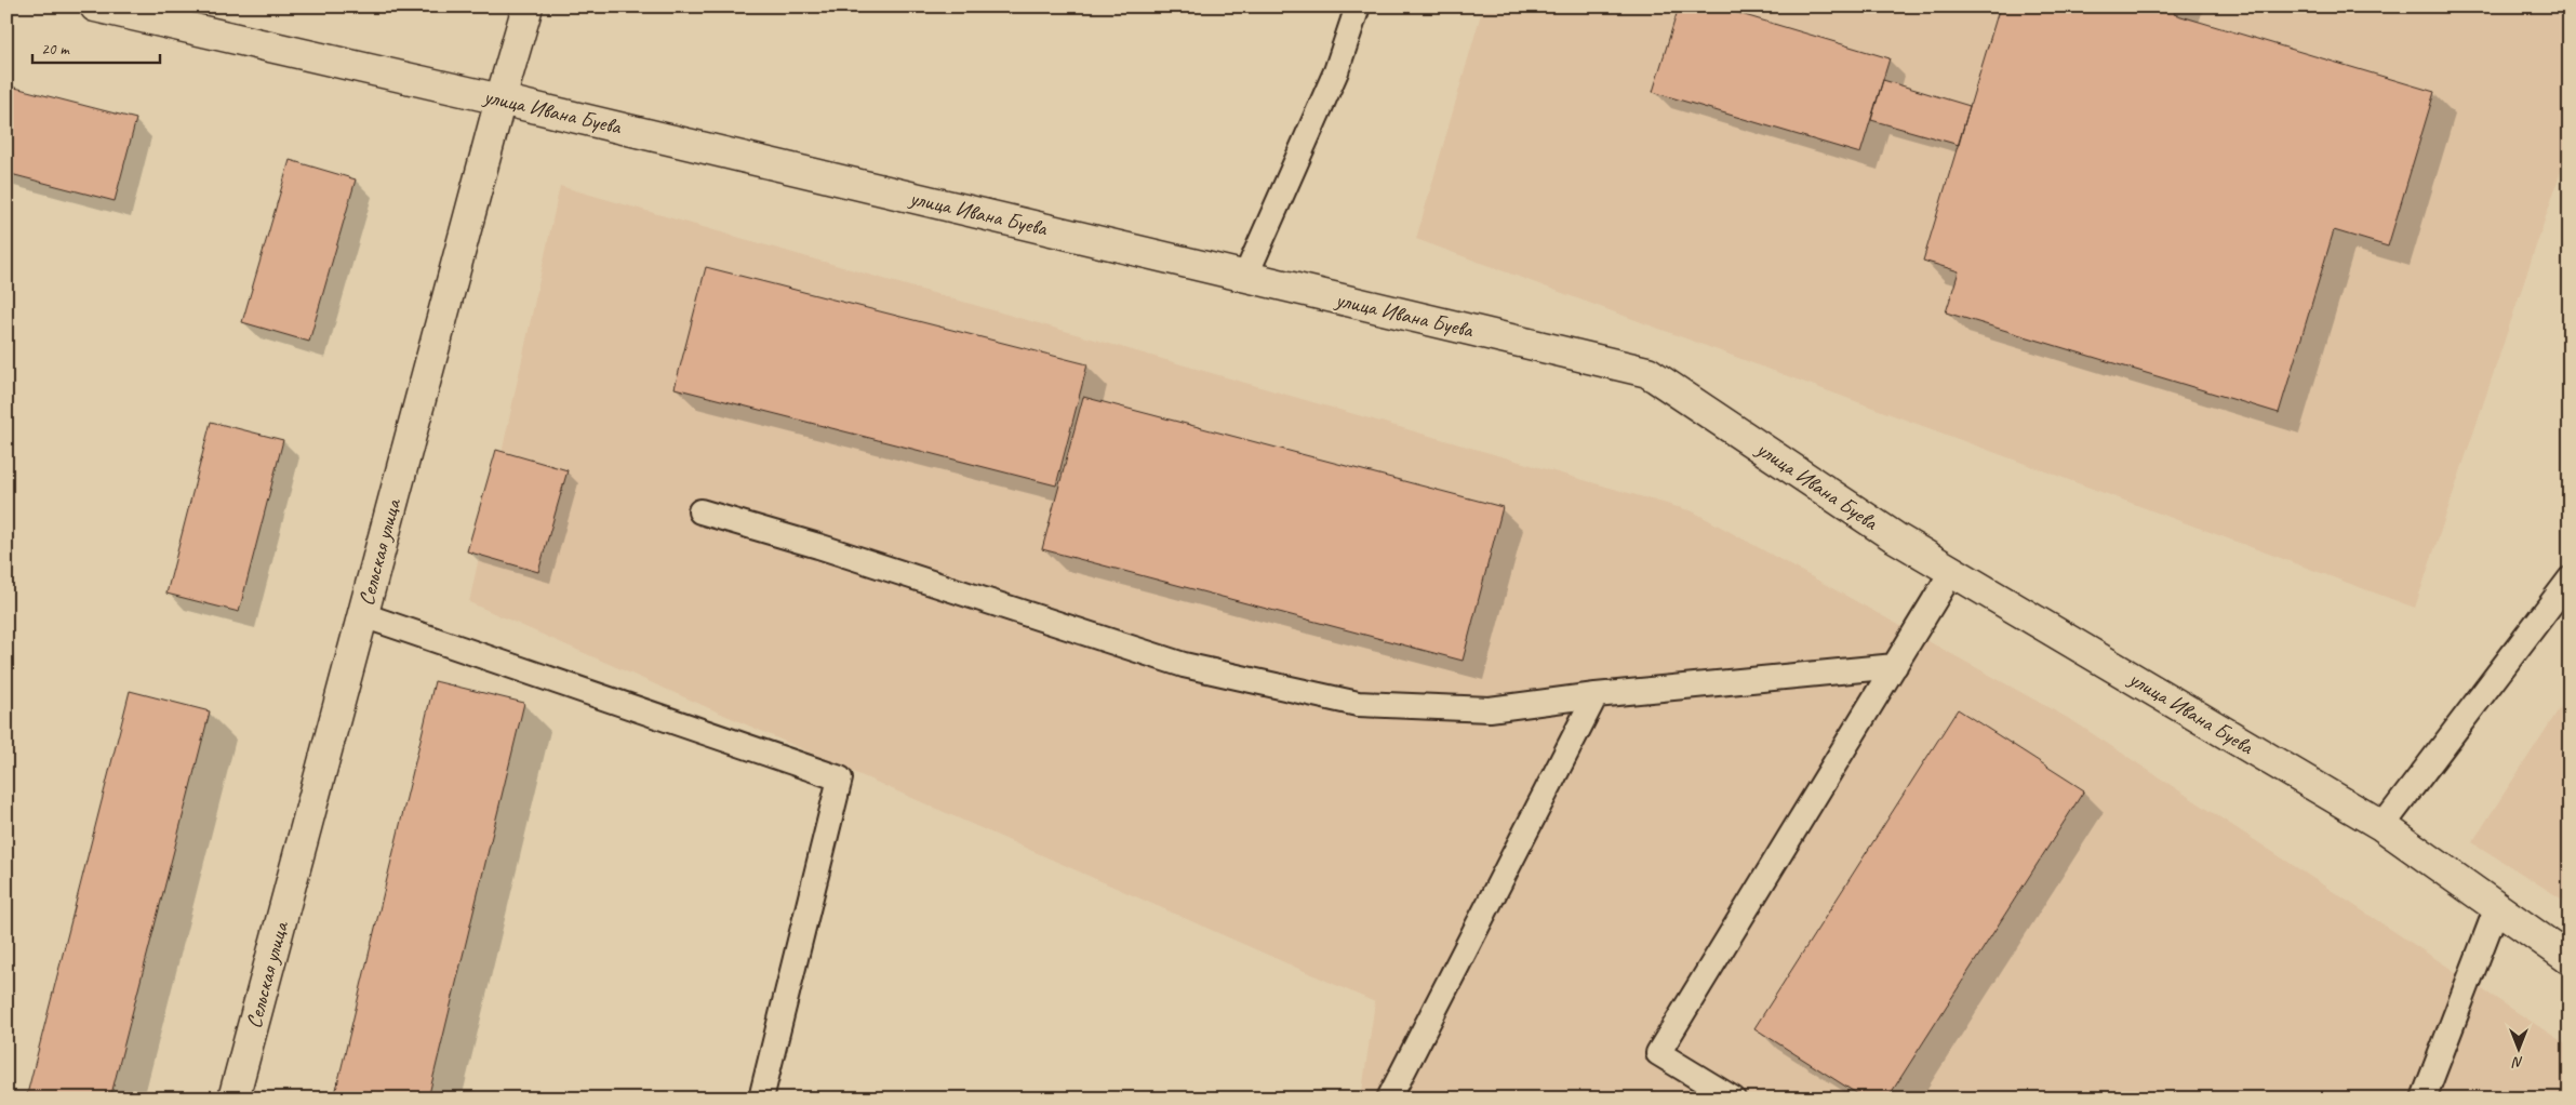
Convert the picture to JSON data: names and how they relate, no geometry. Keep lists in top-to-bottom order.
{
  "streets": {
    "street": ["улица Ивана Буева", "Сельская улица"]
  },
  "crossings": [
    ["улица Ивана Буева", "Сельская улица"]
  ],
  "scale_bar": "20 m",
  "north": "bottom"
}
